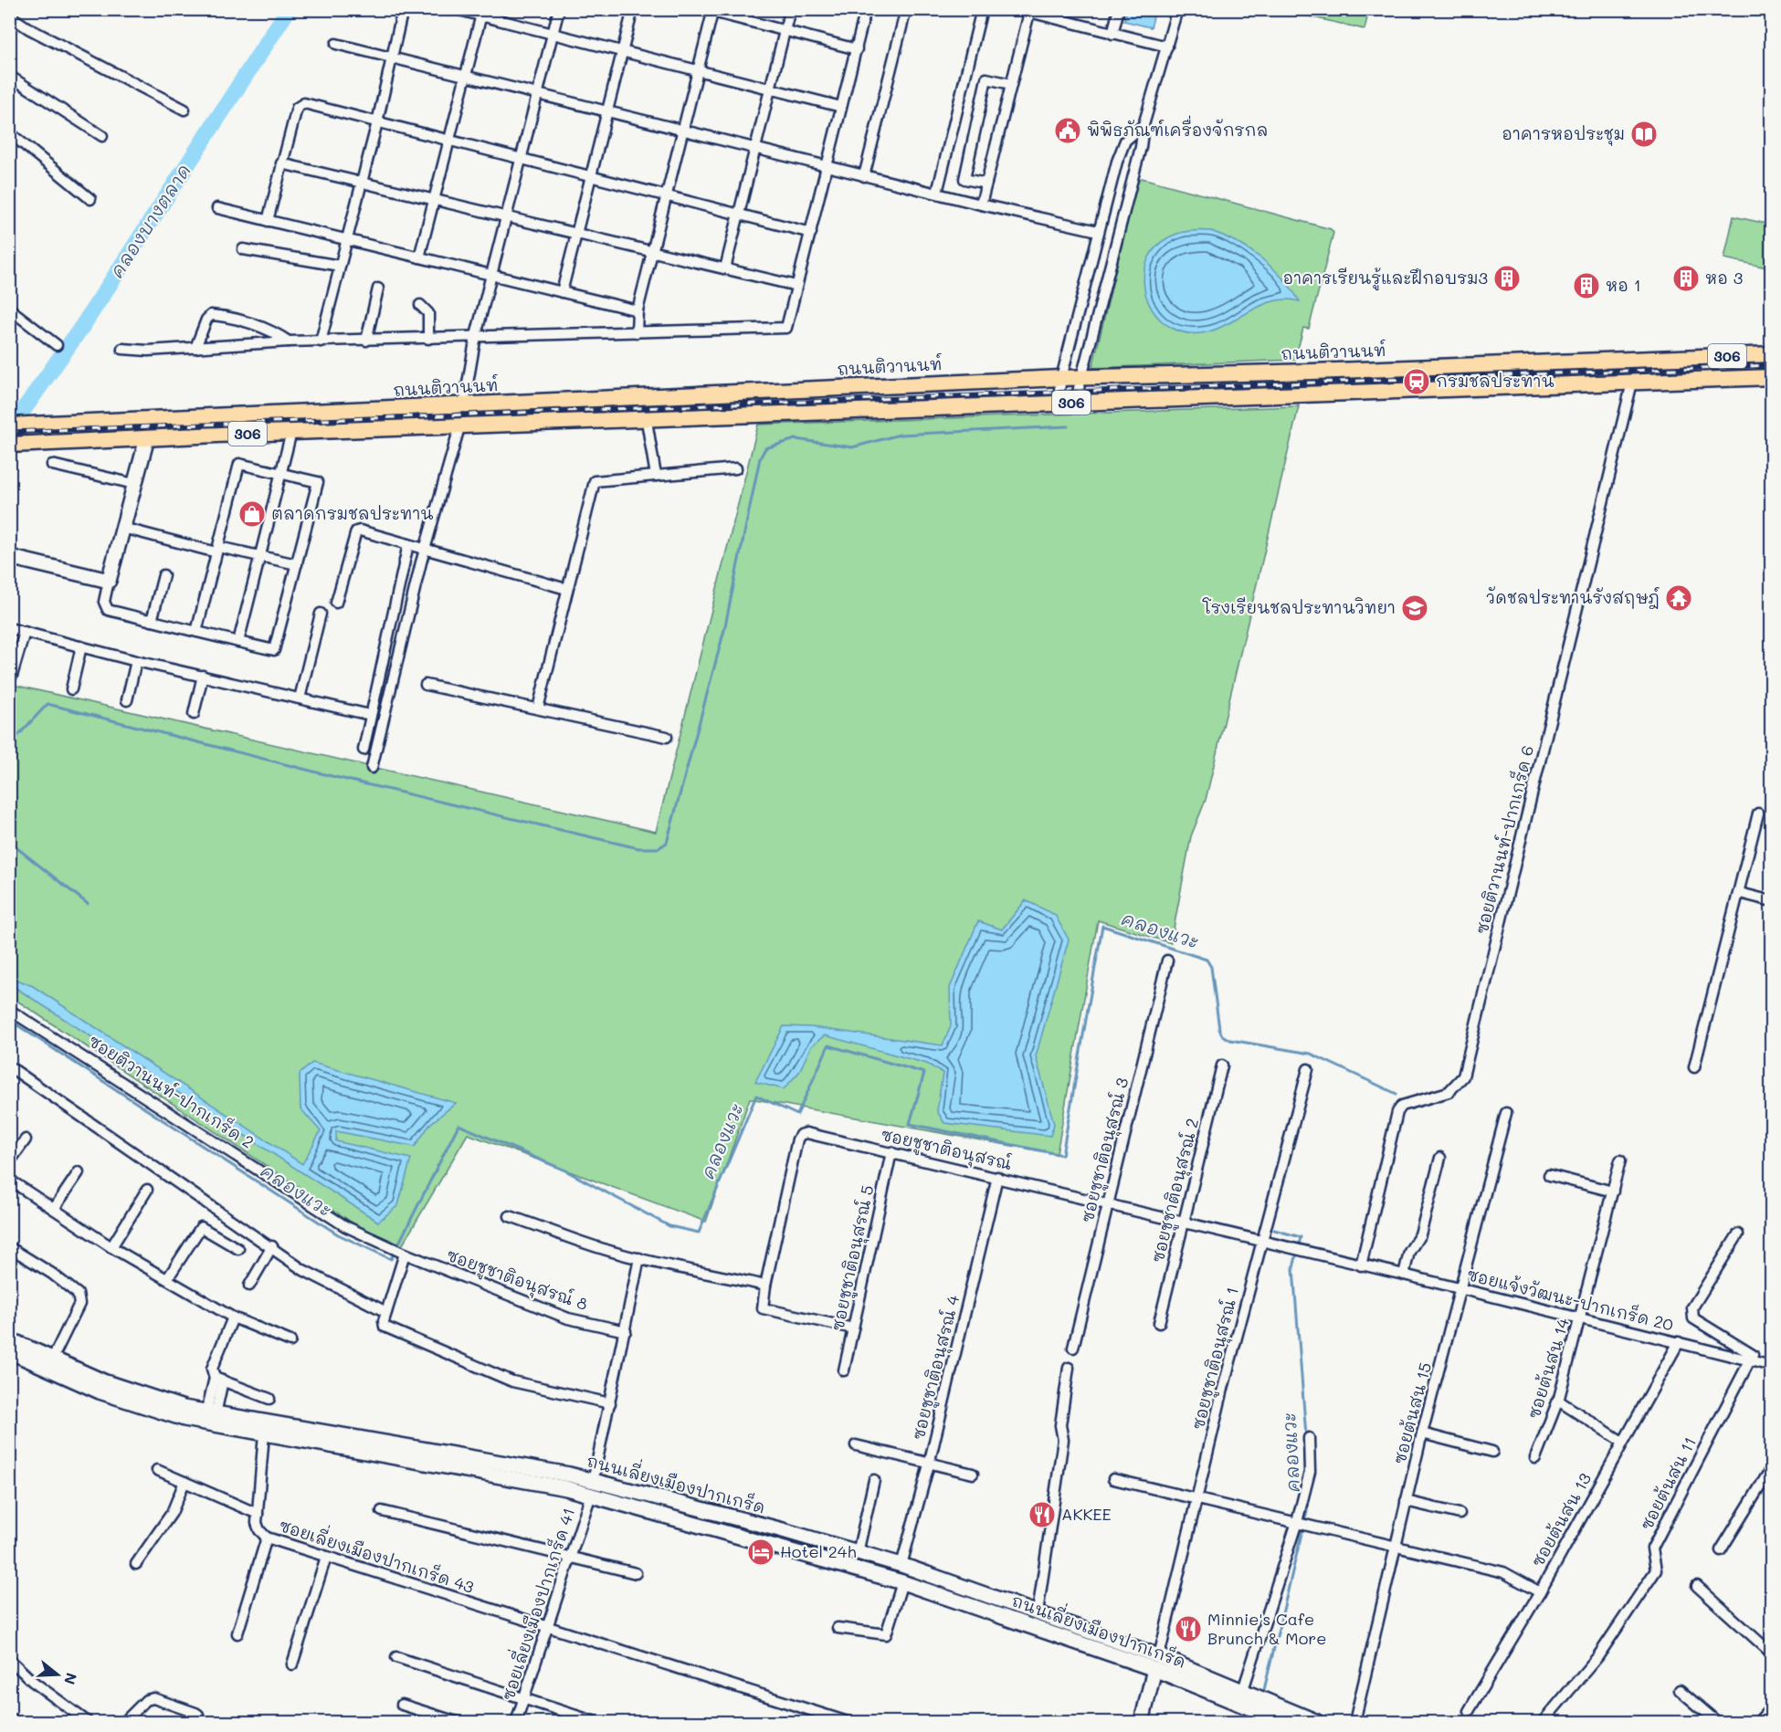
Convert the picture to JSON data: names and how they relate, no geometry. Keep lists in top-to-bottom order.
{
  "streets": {
    "main road": ["ถนนติวานนท์", "306", "ถนนเลี่ยงเมืองปากเกร็ด"],
    "street": [
      "ซอยติวานนท์-ปากเกร็ด 6",
      "ซอยติวานนท์-ปากเกร็ด 2",
      "ซอยชูชาติอนุสรณ์",
      "ซอยชูชาติอนุสรณ์ 3",
      "ซอยชูชาติอนุสรณ์ 2",
      "ซอยชูชาติอนุสรณ์ 5",
      "ซอยชูชาติอนุสรณ์ 8",
      "ซอยแจ้งวัฒนะ-ปากเกร็ด 20",
      "ซอยชูชาติอนุสรณ์ 1",
      "ซอยชูชาติอนุสรณ์ 4",
      "ซอยต้นสน 14",
      "ซอยต้นสน 15",
      "ซอยต้นสน 11",
      "ซอยต้นสน 13",
      "ซอยเลี่ยงเมืองปากเกร็ด 43",
      "ซอยเลี่ยงเมืองปากเกร็ด 41"
    ]
  },
  "crossings": [
    ["306", "ซอยติวานนท์-ปากเกร็ด 6"],
    ["ซอยติวานนท์-ปากเกร็ด 6", "ซอยชูชาติอนุสรณ์"],
    ["ซอยติวานนท์-ปากเกร็ด 6", "ซอยแจ้งวัฒนะ-ปากเกร็ด 20"],
    ["ซอยติวานนท์-ปากเกร็ด 2", "ซอยชูชาติอนุสรณ์ 8"],
    ["ซอยชูชาติอนุสรณ์", "ซอยชูชาติอนุสรณ์ 3"],
    ["ซอยชูชาติอนุสรณ์", "ซอยชูชาติอนุสรณ์ 2"],
    ["ซอยชูชาติอนุสรณ์", "ซอยชูชาติอนุสรณ์ 5"],
    ["ซอยชูชาติอนุสรณ์", "ซอยแจ้งวัฒนะ-ปากเกร็ด 20"],
    ["ซอยชูชาติอนุสรณ์", "ซอยชูชาติอนุสรณ์ 1"],
    ["ซอยชูชาติอนุสรณ์", "ซอยชูชาติอนุสรณ์ 4"],
    ["ซอยชูชาติอนุสรณ์ 8", "ซอยเลี่ยงเมืองปากเกร็ด 41"],
    ["ซอยแจ้งวัฒนะ-ปากเกร็ด 20", "ซอยต้นสน 14"],
    ["ซอยแจ้งวัฒนะ-ปากเกร็ด 20", "ซอยต้นสน 15"],
    ["ซอยแจ้งวัฒนะ-ปากเกร็ด 20", "ซอยต้นสน 11"],
    ["ซอยแจ้งวัฒนะ-ปากเกร็ด 20", "ซอยต้นสน 13"],
    ["ซอยชูชาติอนุสรณ์ 1", "ถนนเลี่ยงเมืองปากเกร็ด"],
    ["ซอยชูชาติอนุสรณ์ 4", "ถนนเลี่ยงเมืองปากเกร็ด"],
    ["ถนนเลี่ยงเมืองปากเกร็ด", "ซอยเลี่ยงเมืองปากเกร็ด 43"],
    ["ถนนเลี่ยงเมืองปากเกร็ด", "ซอยเลี่ยงเมืองปากเกร็ด 41"],
    ["ซอยเลี่ยงเมืองปากเกร็ด 43", "ซอยเลี่ยงเมืองปากเกร็ด 41"]
  ],
  "water": ["คลองบางตลาด", "คลองแวะ"],
  "places": {
    "public building": ["พิพิธภัณฑ์เครื่องจักรกล"],
    "library": ["อาคารหอประชุม"],
    "building": ["อาคารเรียนรู้และฝึกอบรม3", "หอ 3", "หอ 1"],
    "station": ["กรมชลประทาน"],
    "shop": ["ตลาดกรมชลประทาน"],
    "temple": ["วัดชลประทานรังสฤษฎ์"],
    "school or university": ["โรงเรียนชลประทานวิทยา"],
    "restaurant": ["AKKEE", "Minnie's Cafe Brunch & More"],
    "hotel": ["Hotel 24h"]
  },
  "north": "right"
}
